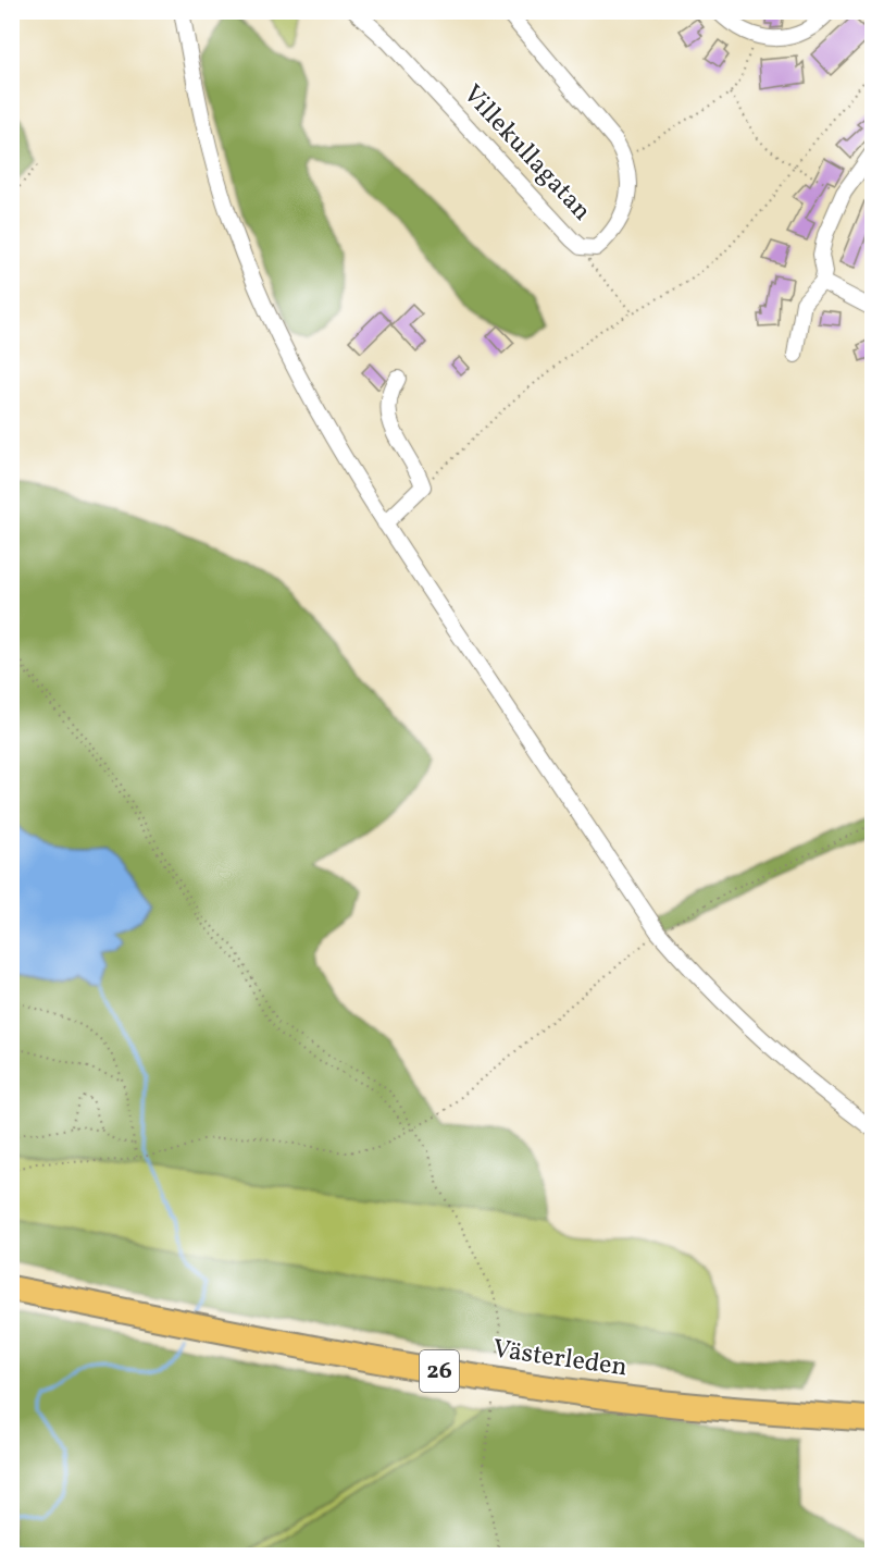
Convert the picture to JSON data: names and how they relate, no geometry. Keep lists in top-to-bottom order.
{
  "streets": {
    "highway": ["Västerleden", "26"],
    "street": ["Villekullagatan"]
  }
}
